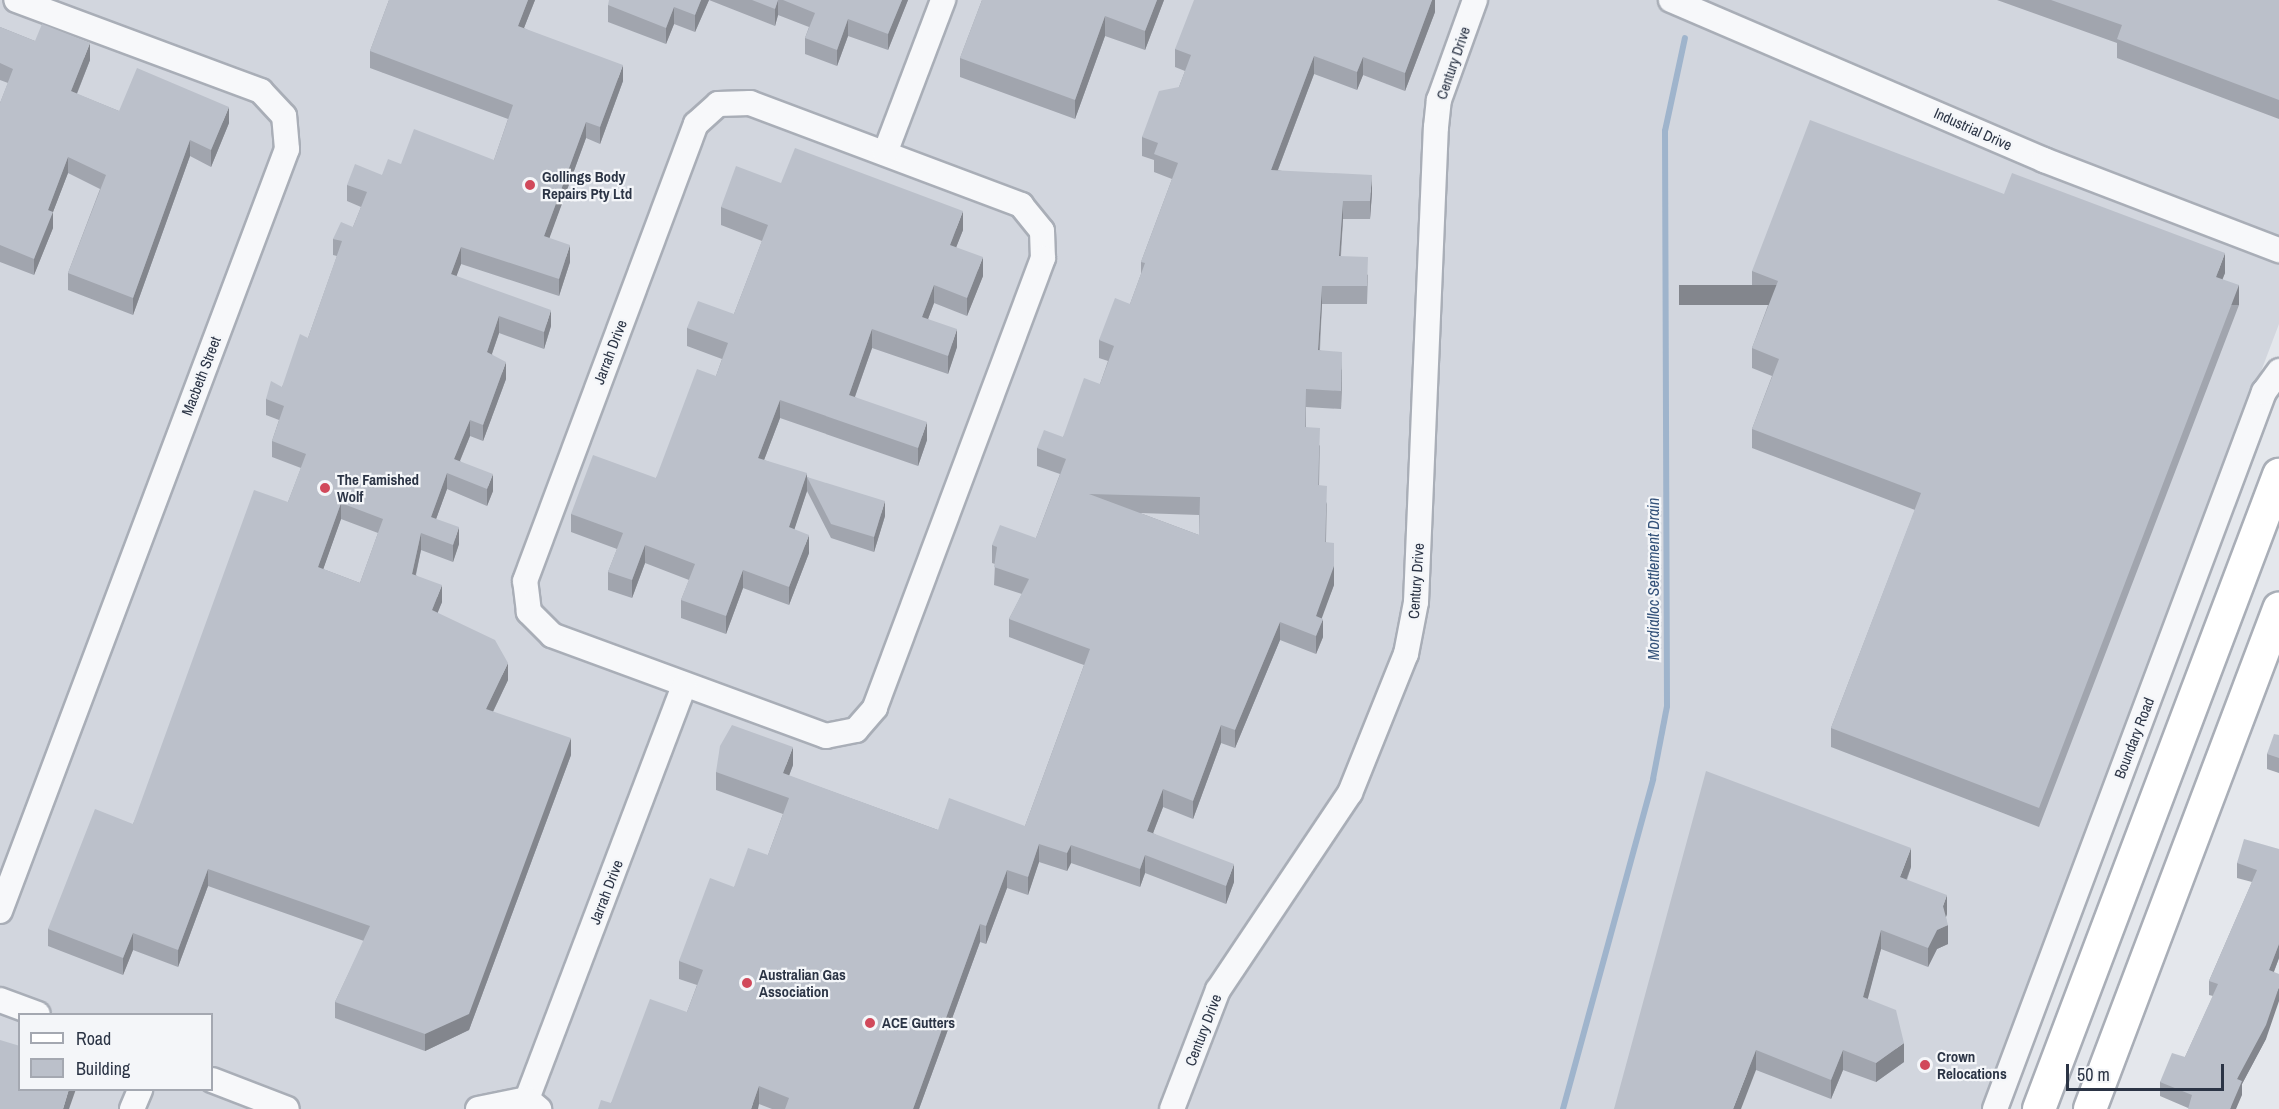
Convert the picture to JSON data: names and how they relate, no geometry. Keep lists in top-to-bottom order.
{
  "streets": {
    "street": [
      "Century Drive",
      "Industrial Drive",
      "Jarrah Drive",
      "Macbeth Street",
      "Boundary Road"
    ]
  },
  "water": ["Mordialloc Settlement Drain"],
  "places": [
    "Gollings Body Repairs Pty Ltd",
    "The Famished Wolf",
    "Australian Gas Association",
    "ACE Gutters",
    "Crown Relocations"
  ],
  "legend": ["Road", "Building"],
  "scale_bar": "50 m"
}
